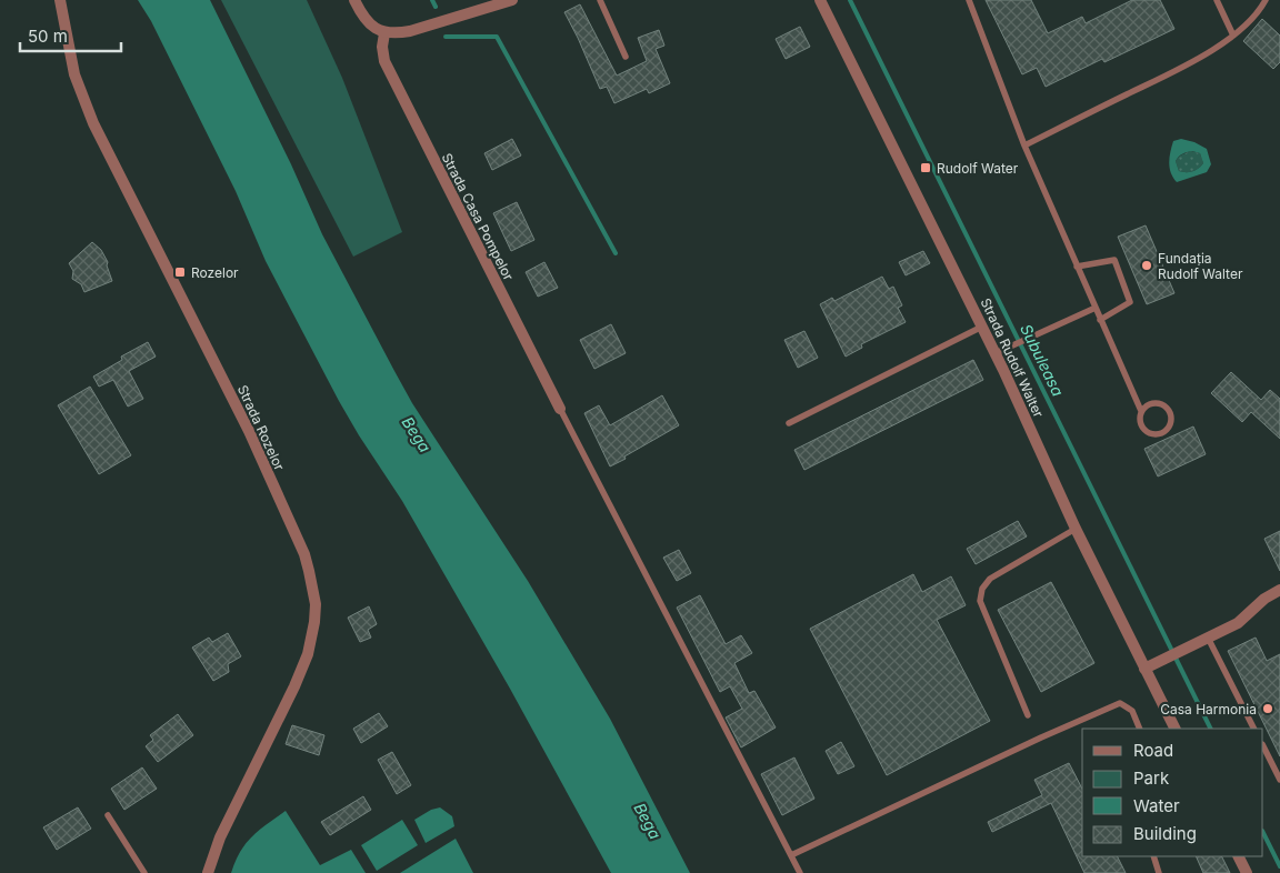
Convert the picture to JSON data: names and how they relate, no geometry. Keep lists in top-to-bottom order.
{
  "streets": {
    "street": ["Strada Casa Pompelor", "Strada Rudolf Walter", "Strada Rozelor"]
  },
  "water": ["Subuleasa", "Bega"],
  "places": {
    "transit": ["Rudolf Water", "Rozelor"],
    "other": ["Fundația Rudolf Walter", "Casa Harmonia"]
  },
  "legend": [
    "Road",
    "Park",
    "Water",
    "Building"
  ],
  "scale_bar": "50 m"
}
